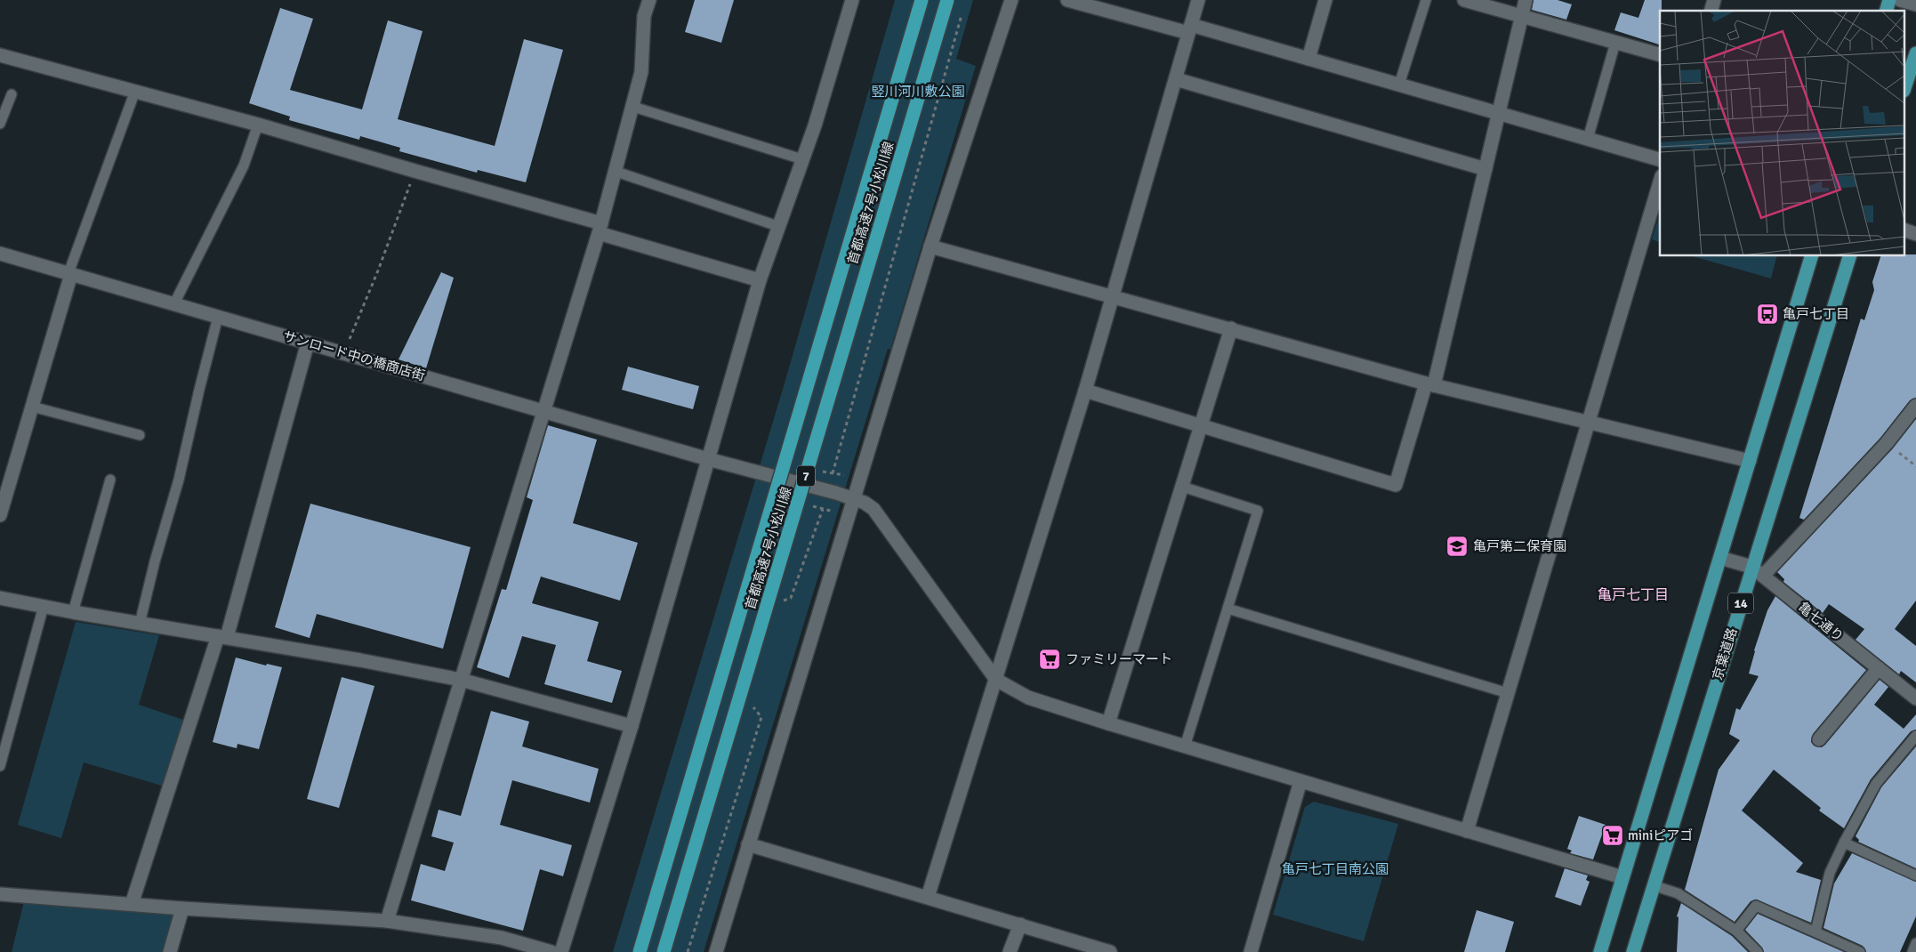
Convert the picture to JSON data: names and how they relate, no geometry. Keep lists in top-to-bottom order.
{
  "streets": {
    "highway": [
      "首都高速7号小松川線",
      "7",
      "14",
      "京葉道路"
    ],
    "street": ["サンロード中の橋商店街", "亀七通り"]
  },
  "crossings": [
    ["14", "亀七通り"],
    ["亀七通り", "京葉道路"]
  ],
  "districts": ["亀戸七丁目"],
  "parks": ["竪川河川敷公園", "亀戸七丁目南公園"],
  "places": {
    "bus stop": ["亀戸七丁目"],
    "school or university": ["亀戸第二保育園"],
    "supermarket": ["ファミリーマート", "miniピアゴ"]
  }
}
